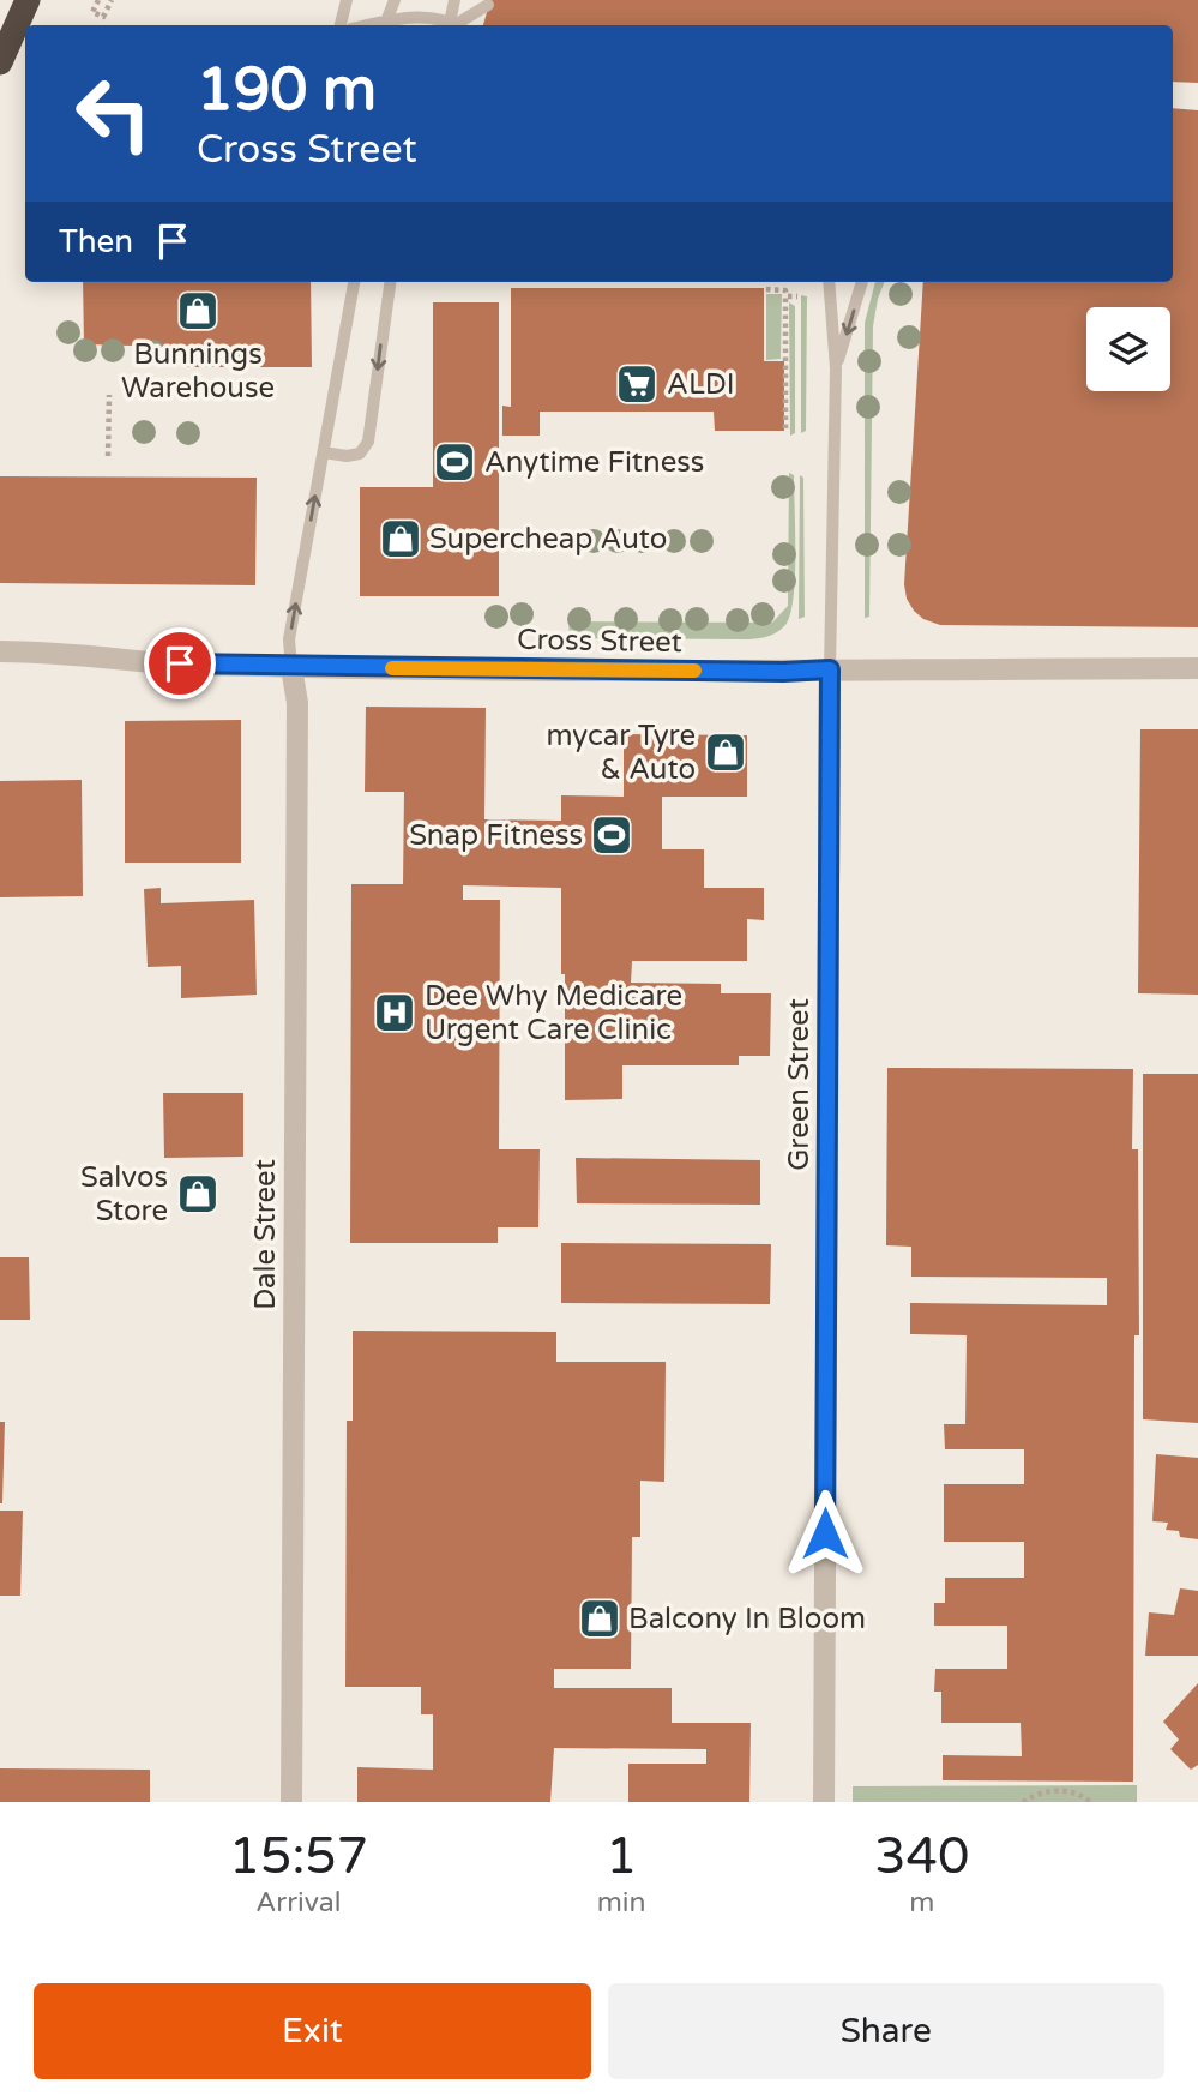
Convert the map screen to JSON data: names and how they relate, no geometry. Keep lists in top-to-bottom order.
{
  "streets": {
    "street": ["Cross Street", "Green Street", "Dale Street"]
  },
  "crossings": [
    ["Cross Street", "Green Street"],
    ["Cross Street", "Dale Street"]
  ],
  "places": {
    "shop": [
      "Bunnings Warehouse",
      "Supercheap Auto",
      "mycar Tyre & Auto",
      "Salvos Store",
      "Balcony In Bloom"
    ],
    "supermarket": ["ALDI"],
    "sports": ["Anytime Fitness", "Snap Fitness"],
    "hospital": ["Dee Why Medicare Urgent Care Clinic"]
  },
  "page": {
    "turn": ["190 m", "Cross Street"],
    "then": "Then",
    "eta": [
      "15:57",
      "Arrival",
      "1",
      "min",
      "340",
      "m"
    ],
    "buttons": ["Exit", "Share"]
  }
}
